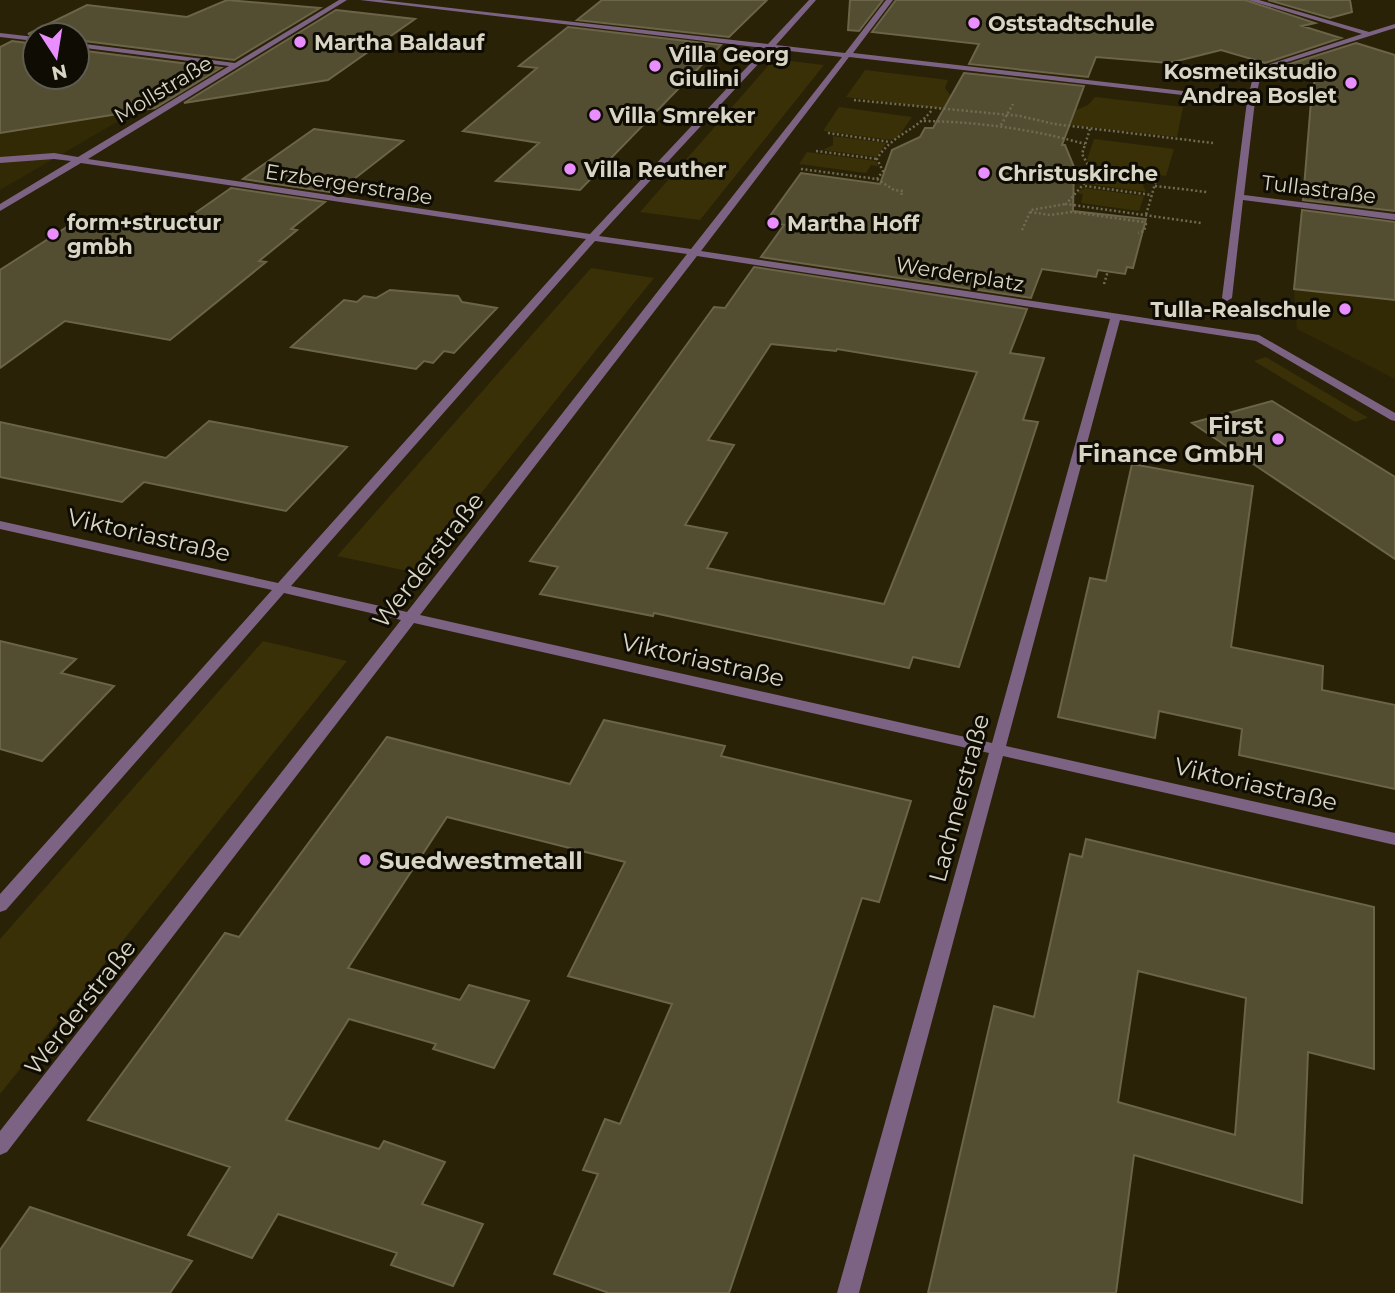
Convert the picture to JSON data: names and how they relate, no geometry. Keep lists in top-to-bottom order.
{
  "streets": {
    "street": [
      "Mollstraße",
      "Erzbergerstraße",
      "Tullastraße",
      "Werderplatz",
      "Viktoriastraße",
      "Werderstraße",
      "Lachnerstraße"
    ]
  },
  "crossings": [
    ["Mollstraße", "Erzbergerstraße"],
    ["Erzbergerstraße", "Werderplatz"],
    ["Erzbergerstraße", "Werderstraße"],
    ["Werderplatz", "Werderstraße"],
    ["Werderplatz", "Lachnerstraße"],
    ["Viktoriastraße", "Werderstraße"],
    ["Viktoriastraße", "Lachnerstraße"]
  ],
  "places": [
    "Oststadtschule",
    "Martha Baldauf",
    "Villa Georg Giulini",
    "Kosmetikstudio Andrea Boslet",
    "Villa Smreker",
    "Villa Reuther",
    "Christuskirche",
    "Martha Hoff",
    "form+structur gmbh",
    "Tulla-Realschule",
    "First Finance GmbH",
    "Suedwestmetall"
  ],
  "north": "bottom"
}
